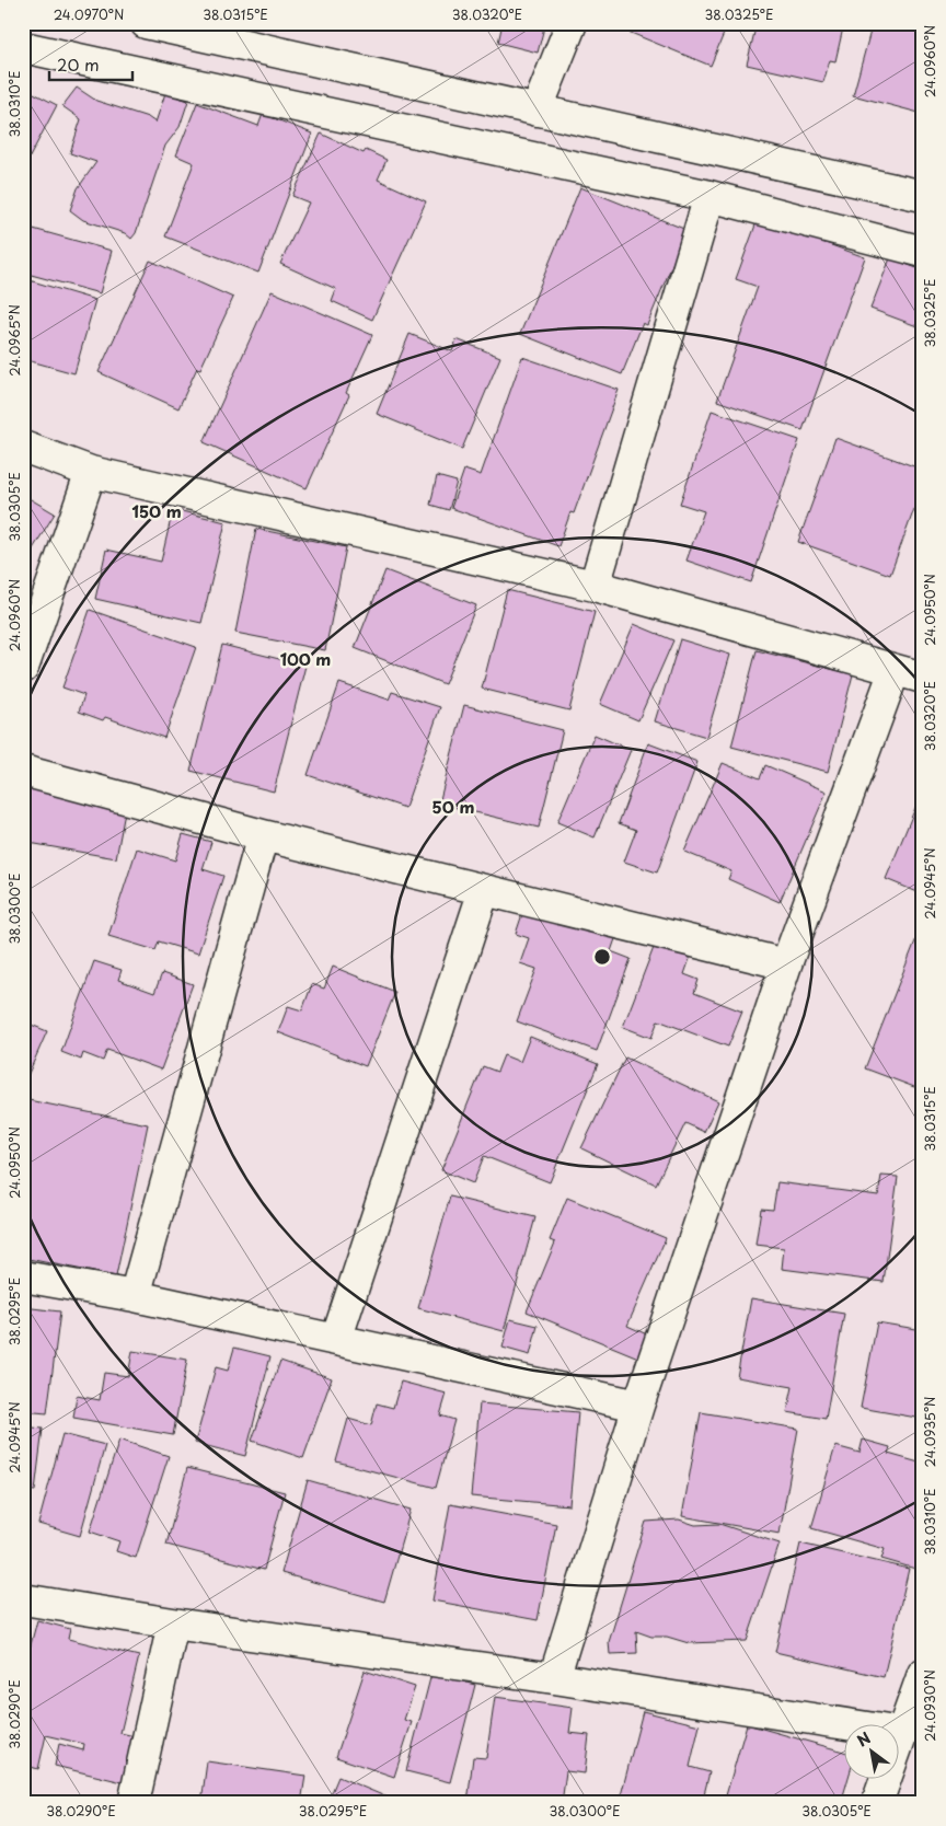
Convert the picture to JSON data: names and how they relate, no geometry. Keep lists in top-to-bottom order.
{
  "scale_bar": "20 m",
  "north": "top left",
  "coordinates": [
    "24.0970°N",
    "38.0315°E",
    "38.0320°E",
    "38.0325°E",
    "24.0960°N",
    "38.0310°E",
    "24.0965°N",
    "38.0305°E",
    "24.0950°N",
    "24.0945°N",
    "38.0300°E",
    "38.0295°E",
    "24.0935°N",
    "24.0930°N",
    "38.0290°E"
  ],
  "rings": ["150 m", "100 m", "50 m"]
}
